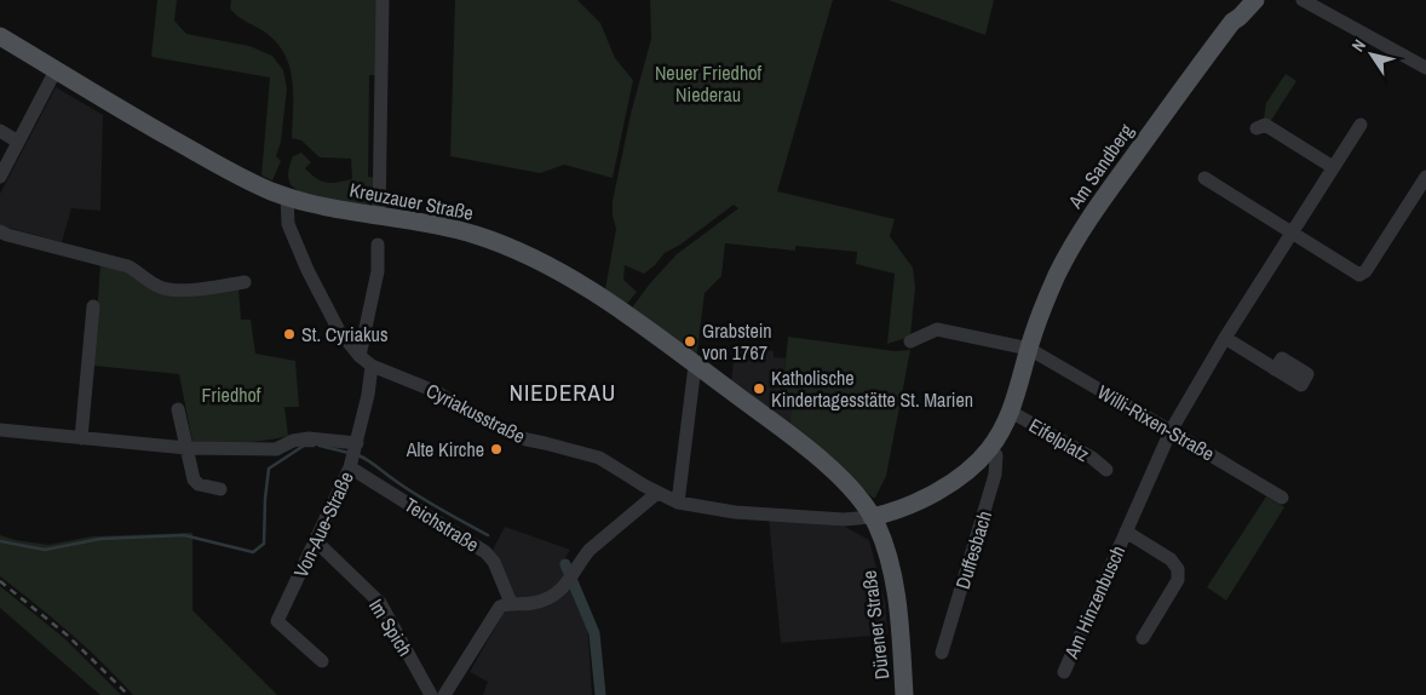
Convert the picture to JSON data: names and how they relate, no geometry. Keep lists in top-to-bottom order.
{
  "streets": {
    "main road": ["Am Sandberg", "Kreuzauer Straße", "Dürener Straße"],
    "street": [
      "Cyriakusstraße",
      "Willi-Rixen-Straße",
      "Eifelplatz",
      "Von-Aue-Straße",
      "Teichstraße",
      "Duffesbach",
      "Am Hinzenbusch",
      "Im Spich"
    ]
  },
  "crossings": [
    ["Am Sandberg", "Kreuzauer Straße"],
    ["Am Sandberg", "Cyriakusstraße"],
    ["Am Sandberg", "Willi-Rixen-Straße"],
    ["Am Sandberg", "Eifelplatz"],
    ["Am Sandberg", "Duffesbach"],
    ["Am Sandberg", "Dürener Straße"],
    ["Kreuzauer Straße", "Cyriakusstraße"],
    ["Kreuzauer Straße", "Dürener Straße"],
    ["Cyriakusstraße", "Von-Aue-Straße"],
    ["Cyriakusstraße", "Dürener Straße"],
    ["Willi-Rixen-Straße", "Am Hinzenbusch"],
    ["Von-Aue-Straße", "Teichstraße"],
    ["Von-Aue-Straße", "Im Spich"]
  ],
  "districts": ["NIEDERAU"],
  "parks": ["Neuer Friedhof Niederau", "Friedhof"],
  "places": [
    "St. Cyriakus",
    "Grabstein von 1767",
    "Katholische Kindertagesstätte St. Marien",
    "Alte Kirche"
  ],
  "north": "top left"
}
